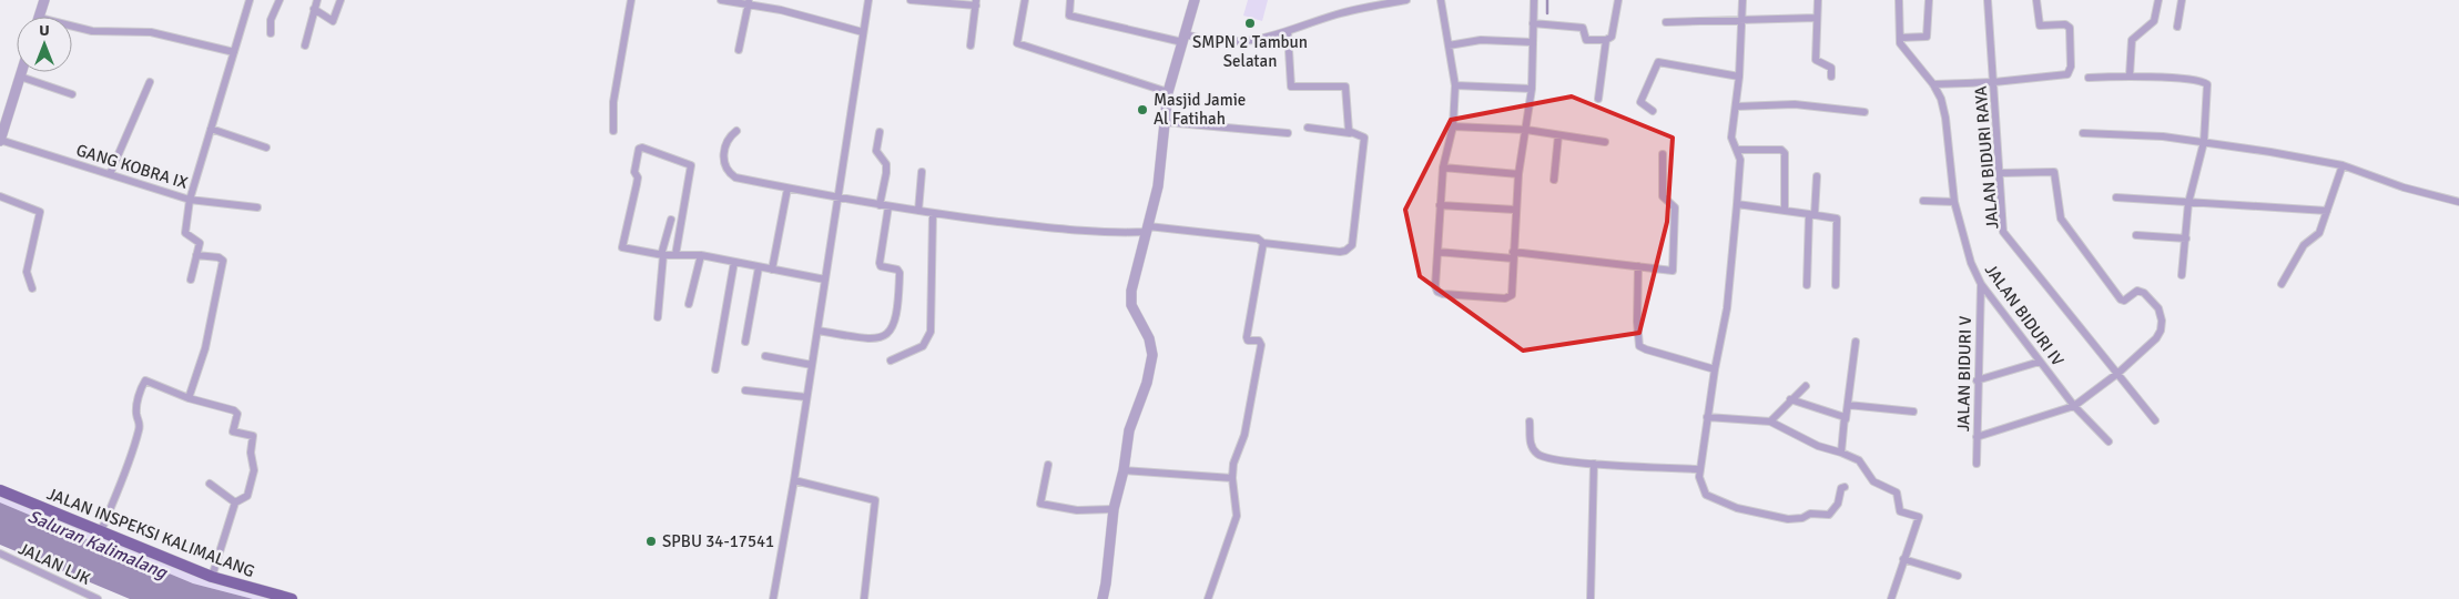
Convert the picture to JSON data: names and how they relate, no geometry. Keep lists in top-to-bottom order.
{
  "streets": {
    "main road": ["JALAN INSPEKSI KALIMALANG"],
    "street": [
      "JALAN BIDURI RAYA",
      "GANG KOBRA IX",
      "JALAN BIDURI IV",
      "JALAN BIDURI V",
      "JALAN LJK"
    ]
  },
  "crossings": [
    ["JALAN BIDURI IV", "JALAN BIDURI V"]
  ],
  "water": ["Saluran Kalimalang"],
  "places": ["SMPN 2 Tambun Selatan", "Masjid Jamie Al Fatihah", "SPBU 34-17541"],
  "north": "top"
}
